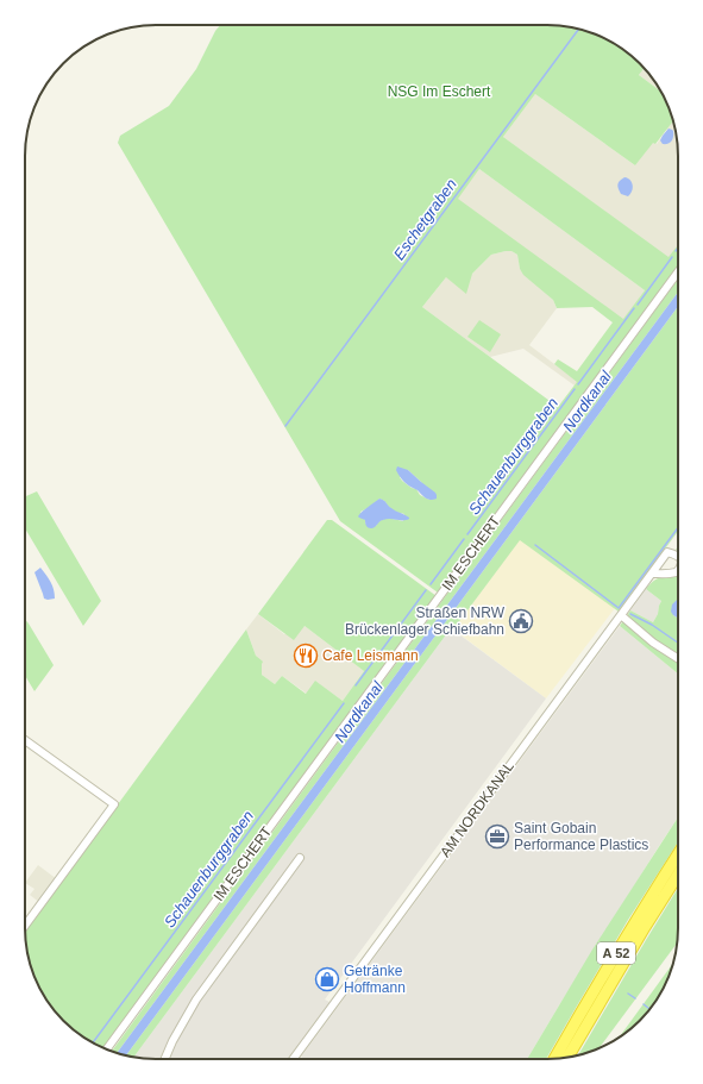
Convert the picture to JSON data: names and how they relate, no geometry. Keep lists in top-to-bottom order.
{
  "streets": {
    "highway": ["A 52"],
    "street": ["IM ESCHERT", "AM NORDKANAL"]
  },
  "water": ["Eschetgraben", "Nordkanal", "Schauenburggraben"],
  "parks": ["NSG Im Eschert"],
  "places": {
    "public building": ["Straßen NRW Brückenlager Schiefbahn"],
    "restaurant": ["Cafe Leismann"],
    "office": ["Saint Gobain Performance Plastics"],
    "shop": ["Getränke Hoffmann"]
  }
}
